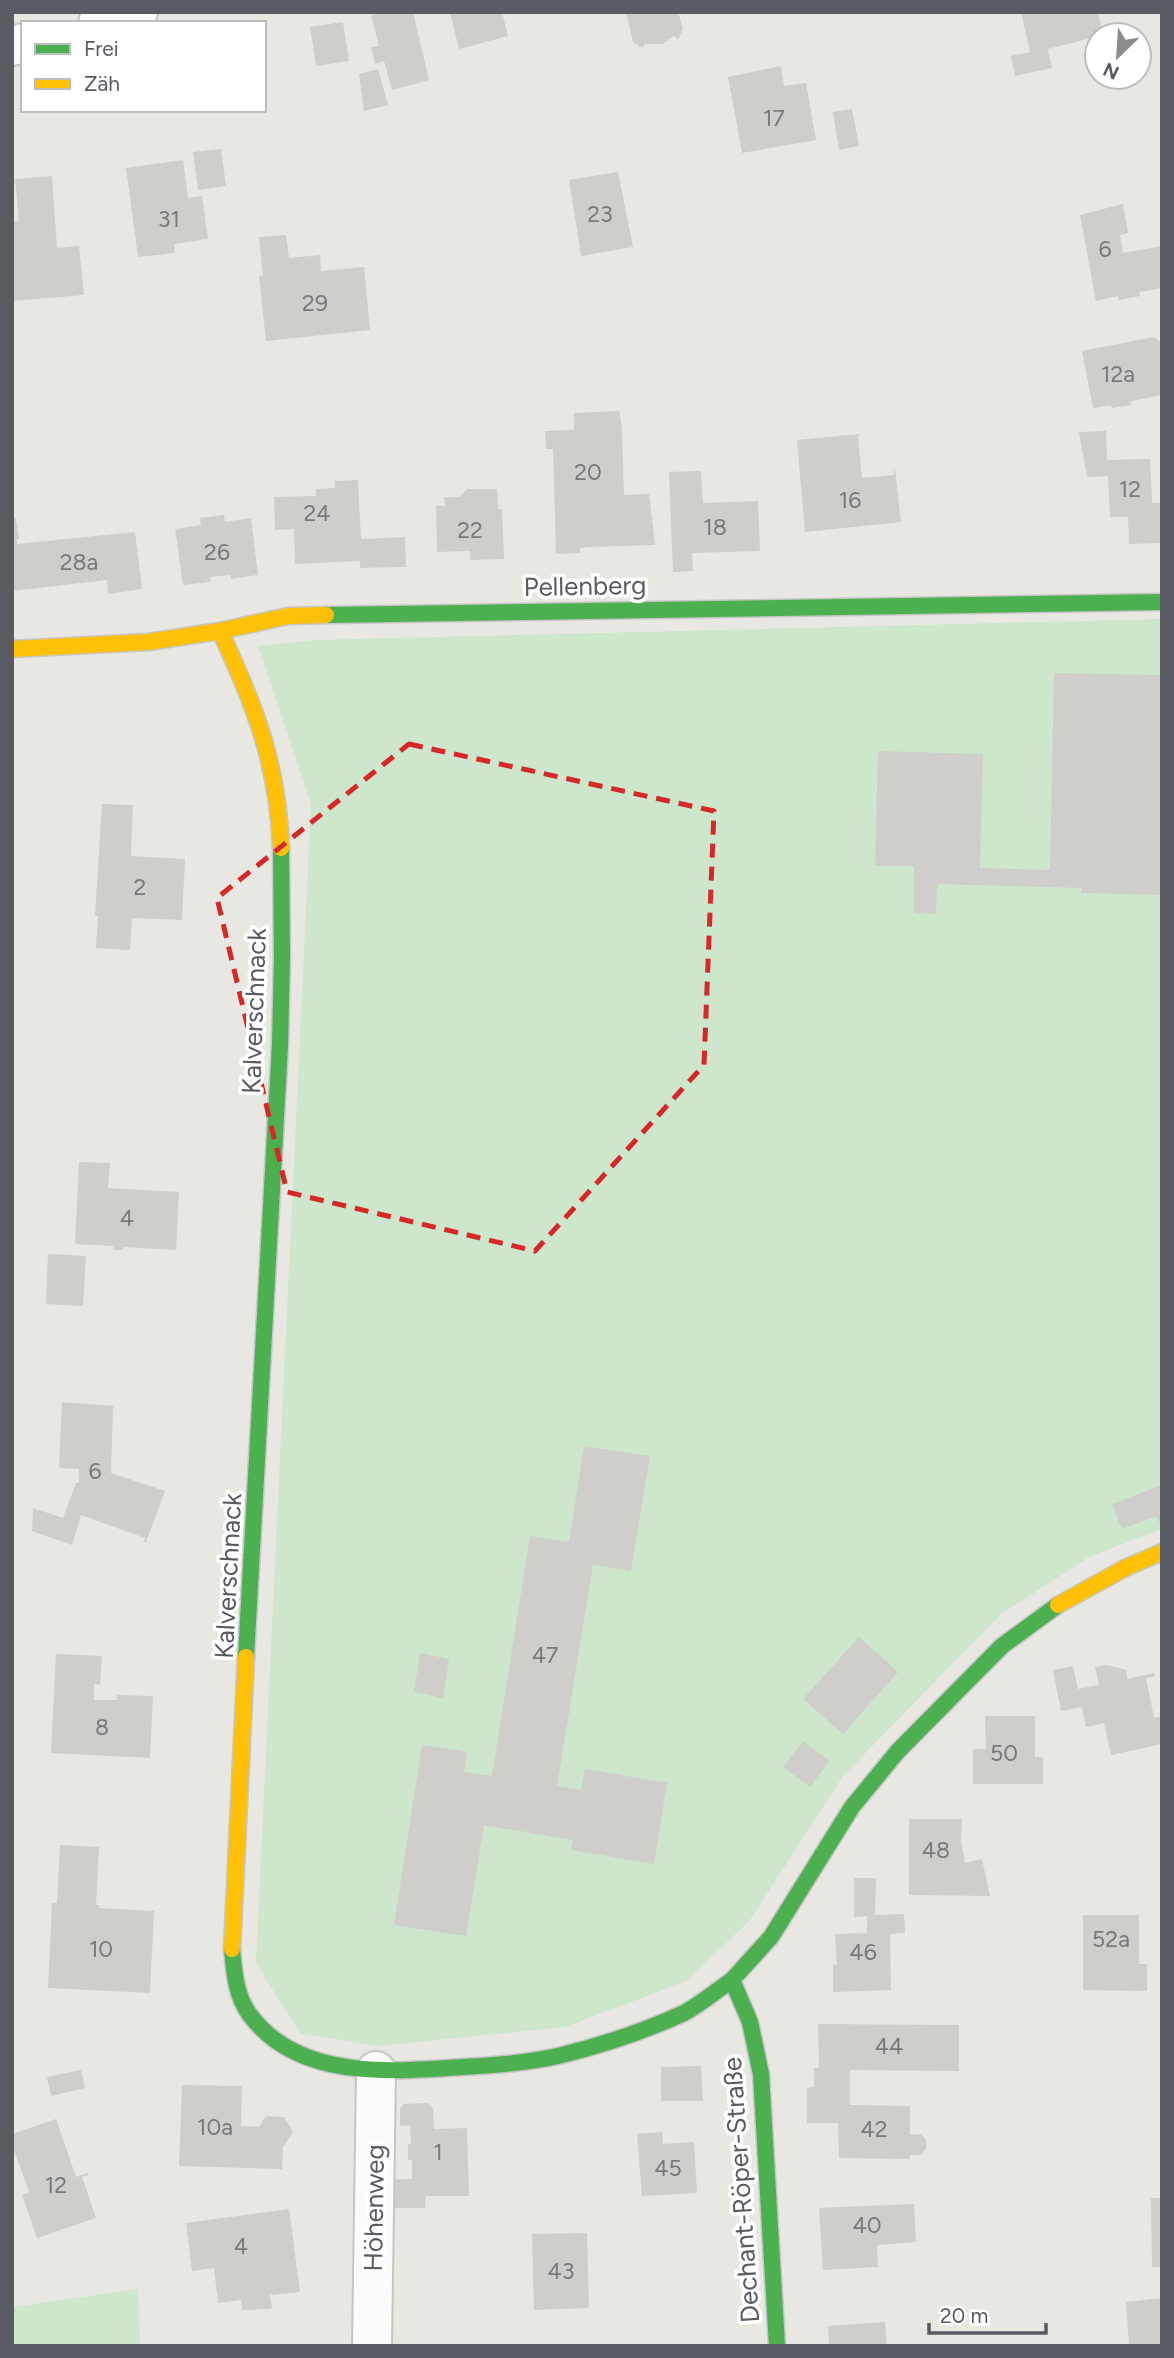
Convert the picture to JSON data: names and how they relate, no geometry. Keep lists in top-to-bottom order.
{
  "streets": {
    "street": [
      "Pellenberg",
      "Kalverschnack",
      "Dechant-Röper-Straße",
      "Höhenweg"
    ]
  },
  "crossings": [
    ["Pellenberg", "Kalverschnack"],
    ["Kalverschnack", "Dechant-Röper-Straße"],
    ["Kalverschnack", "Höhenweg"]
  ],
  "house_numbers": [
    "17",
    "23",
    "31",
    "6",
    "29",
    "12a",
    "20",
    "12",
    "16",
    "24",
    "18",
    "22",
    "26",
    "28a",
    "2",
    "4",
    "6",
    "47",
    "8",
    "50",
    "48",
    "52a",
    "10",
    "46",
    "44",
    "10a",
    "42",
    "1",
    "45",
    "12",
    "40",
    "4",
    "43"
  ],
  "legend": ["Frei", "Zäh"],
  "scale_bar": "20 m",
  "north": "bottom left"
}
